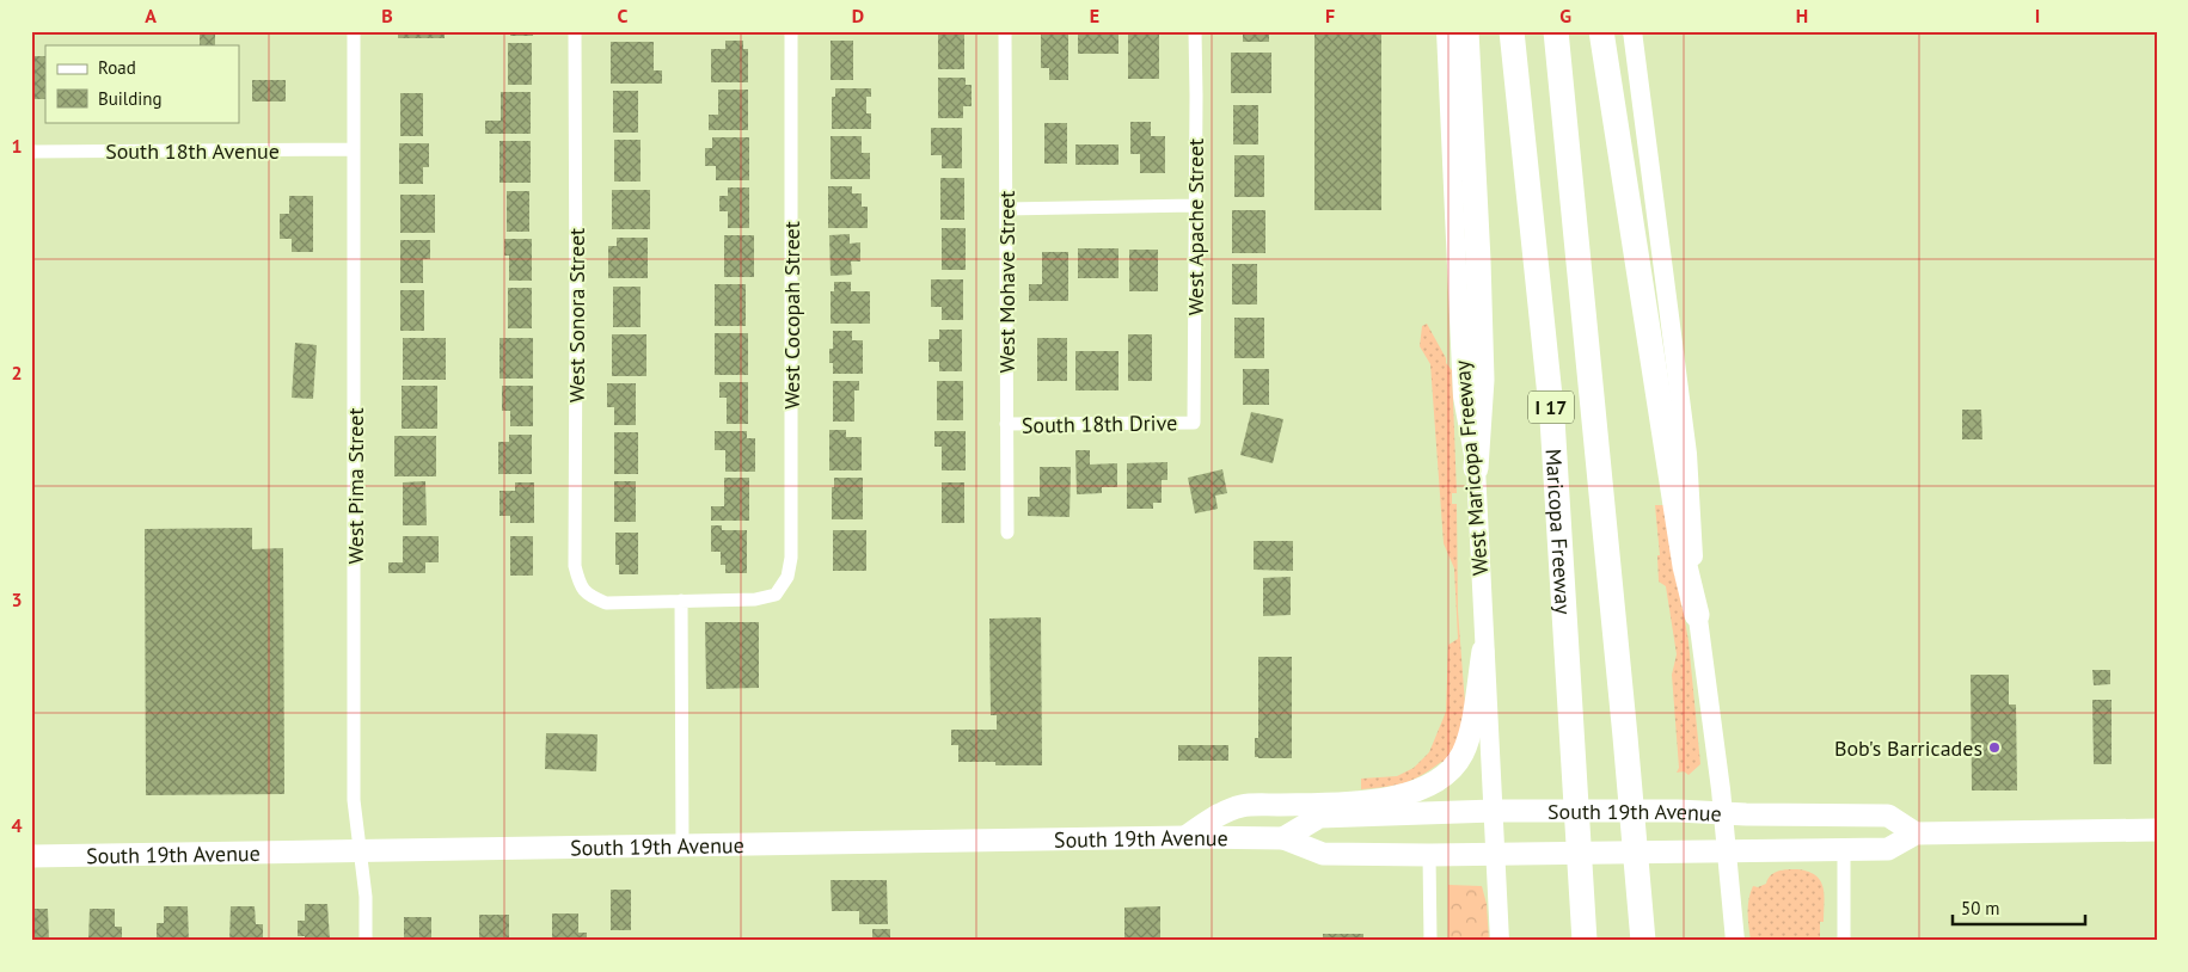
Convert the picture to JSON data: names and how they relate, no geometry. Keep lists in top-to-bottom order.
{
  "streets": {
    "highway": ["I 17", "Maricopa Freeway"],
    "main road": ["West Maricopa Freeway", "South 19th Avenue"],
    "street": [
      "South 18th Avenue",
      "West Apache Street",
      "West Mohave Street",
      "West Sonora Street",
      "West Cocopah Street",
      "South 18th Drive",
      "West Pima Street"
    ]
  },
  "crossings": [
    ["South 18th Avenue", "West Pima Street"],
    ["West Apache Street", "South 18th Drive"],
    ["West Mohave Street", "South 18th Drive"],
    ["West Sonora Street", "West Cocopah Street"],
    ["West Maricopa Freeway", "South 19th Avenue"],
    ["West Pima Street", "South 19th Avenue"]
  ],
  "places": ["Bob's Barricades"],
  "legend": ["Road", "Building"],
  "scale_bar": "50 m",
  "grid": {
    "columns": [
      "A",
      "B",
      "C",
      "D",
      "E",
      "F",
      "G",
      "H",
      "I"
    ],
    "rows": [
      "1",
      "2",
      "3",
      "4"
    ]
  }
}
